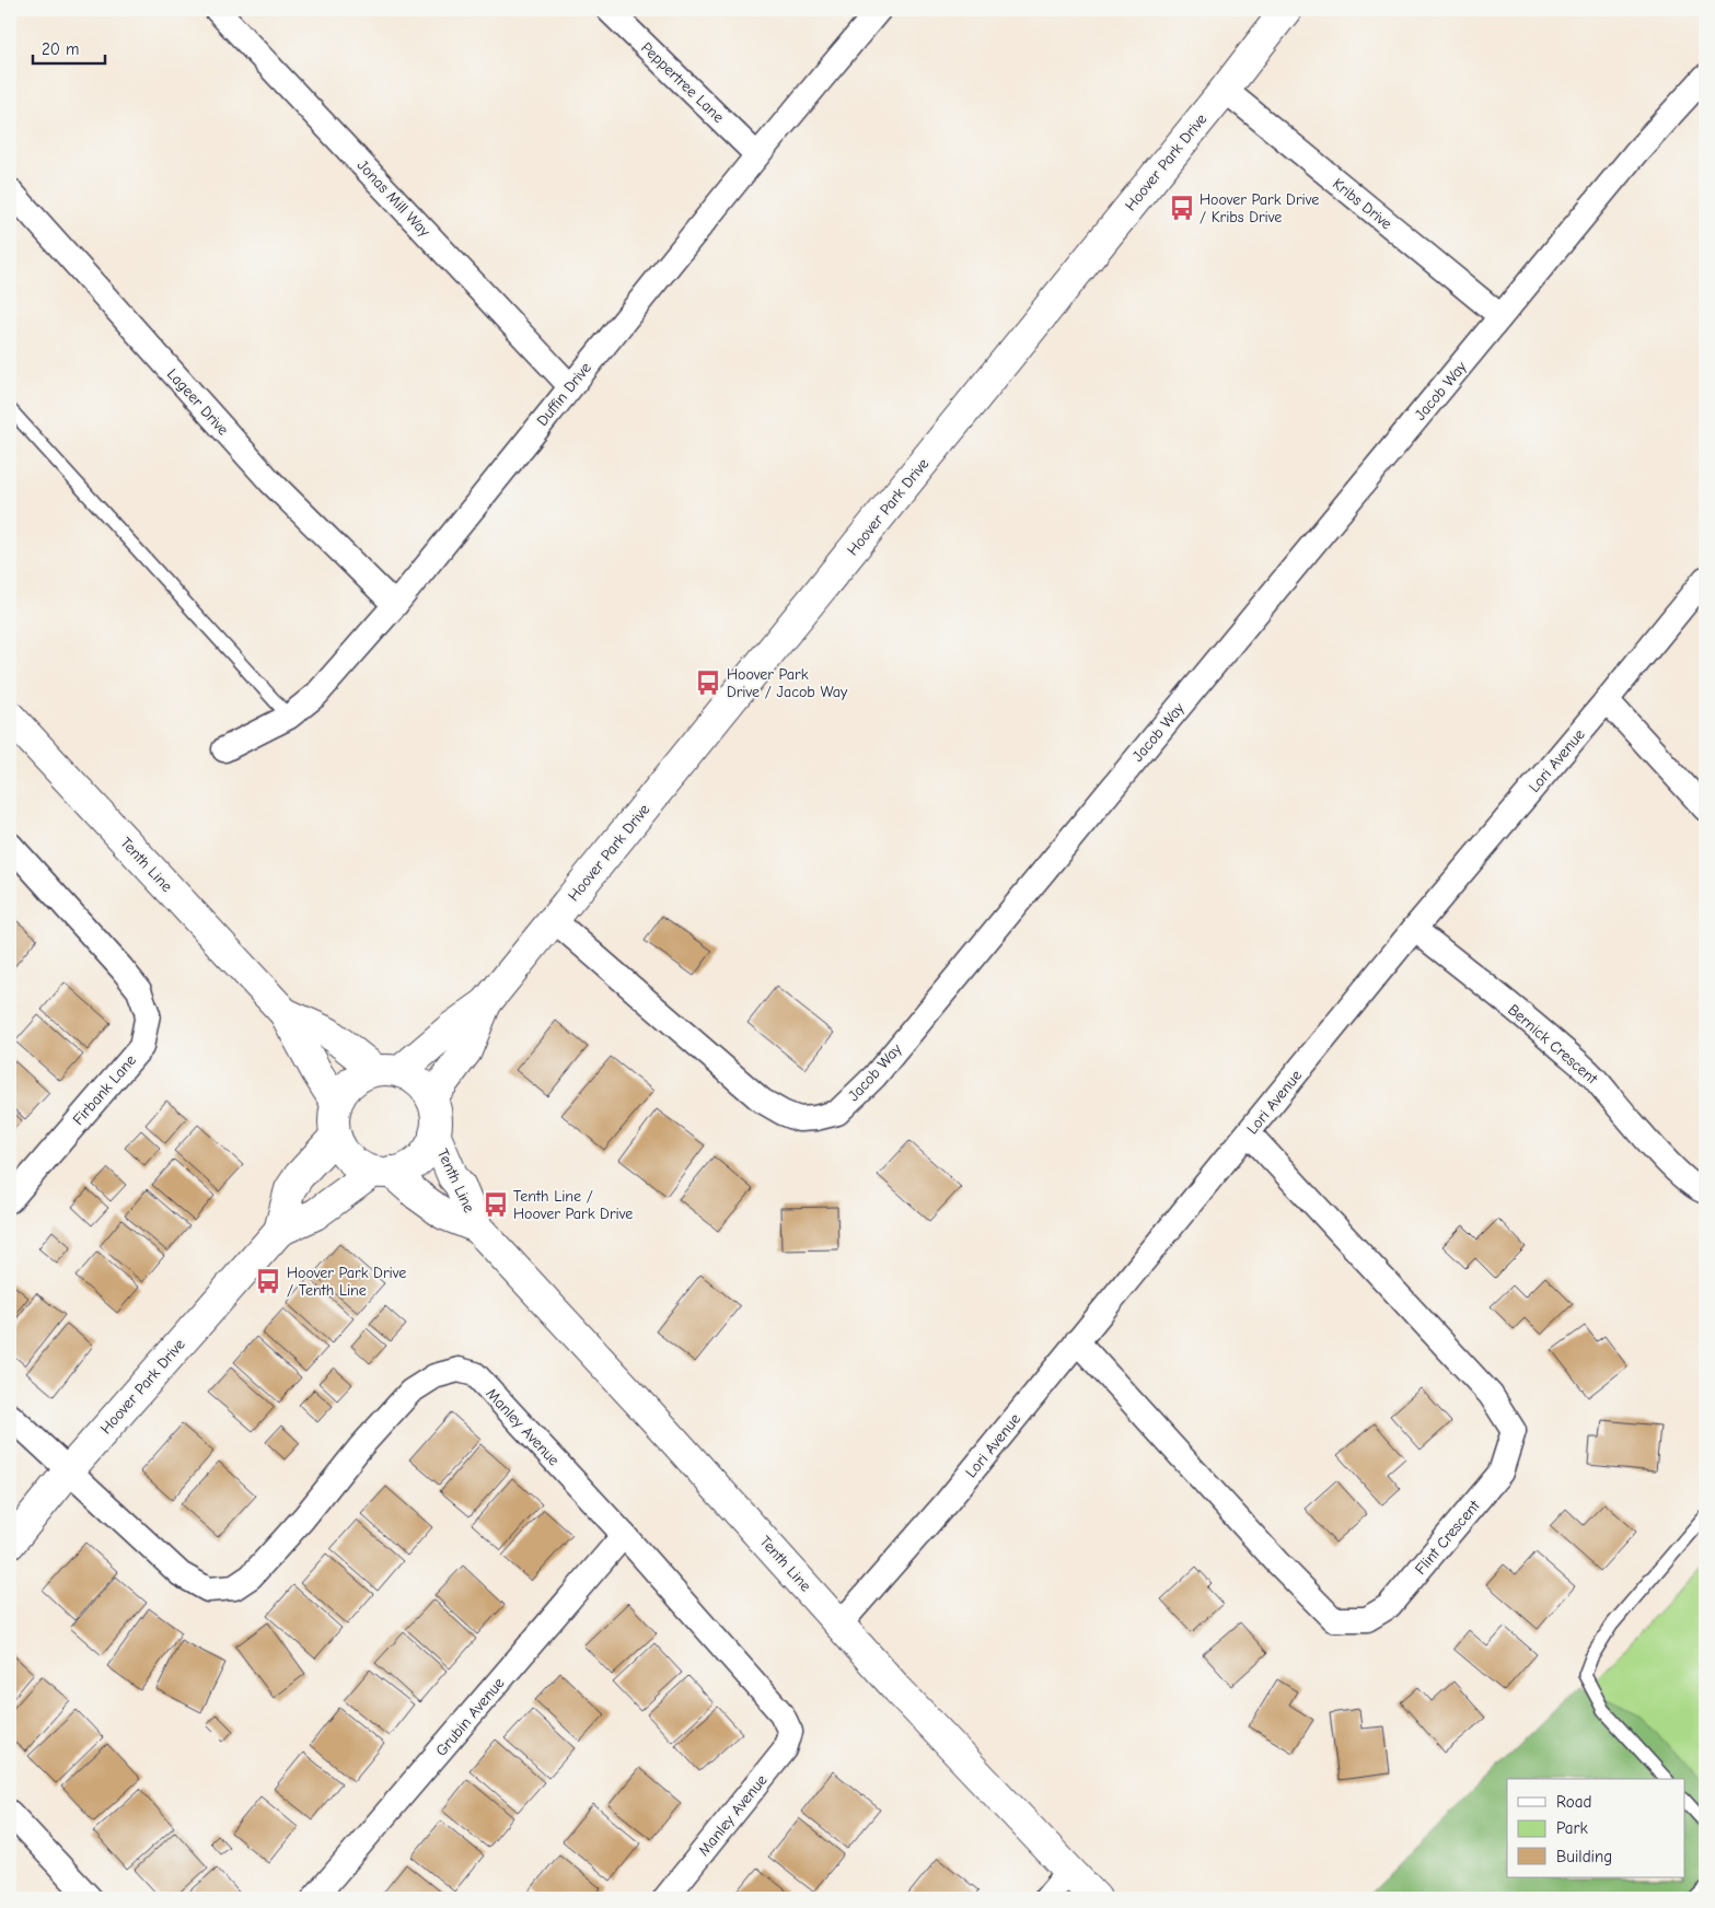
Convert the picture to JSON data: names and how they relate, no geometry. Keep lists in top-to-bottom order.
{
  "streets": {
    "street": [
      "Peppertree Lane",
      "Hoover Park Drive",
      "Jonas Mill Way",
      "Kribs Drive",
      "Jacob Way",
      "Duffin Drive",
      "Lageer Drive",
      "Lori Avenue",
      "Tenth Line",
      "Bernick Crescent",
      "Firbank Lane",
      "Manley Avenue",
      "Flint Crescent",
      "Grubin Avenue"
    ]
  },
  "crossings": [
    ["Peppertree Lane", "Duffin Drive"],
    ["Hoover Park Drive", "Kribs Drive"],
    ["Hoover Park Drive", "Jacob Way"],
    ["Hoover Park Drive", "Tenth Line"],
    ["Hoover Park Drive", "Manley Avenue"],
    ["Jonas Mill Way", "Duffin Drive"],
    ["Kribs Drive", "Jacob Way"],
    ["Duffin Drive", "Lageer Drive"],
    ["Lori Avenue", "Tenth Line"],
    ["Lori Avenue", "Bernick Crescent"],
    ["Lori Avenue", "Flint Crescent"],
    ["Manley Avenue", "Grubin Avenue"]
  ],
  "places": {
    "bus stop": [
      "Hoover Park Drive / Kribs Drive",
      "Hoover Park Drive / Jacob Way",
      "Tenth Line / Hoover Park Drive",
      "Hoover Park Drive / Tenth Line"
    ]
  },
  "legend": ["Road", "Park", "Building"],
  "scale_bar": "20 m"
}
